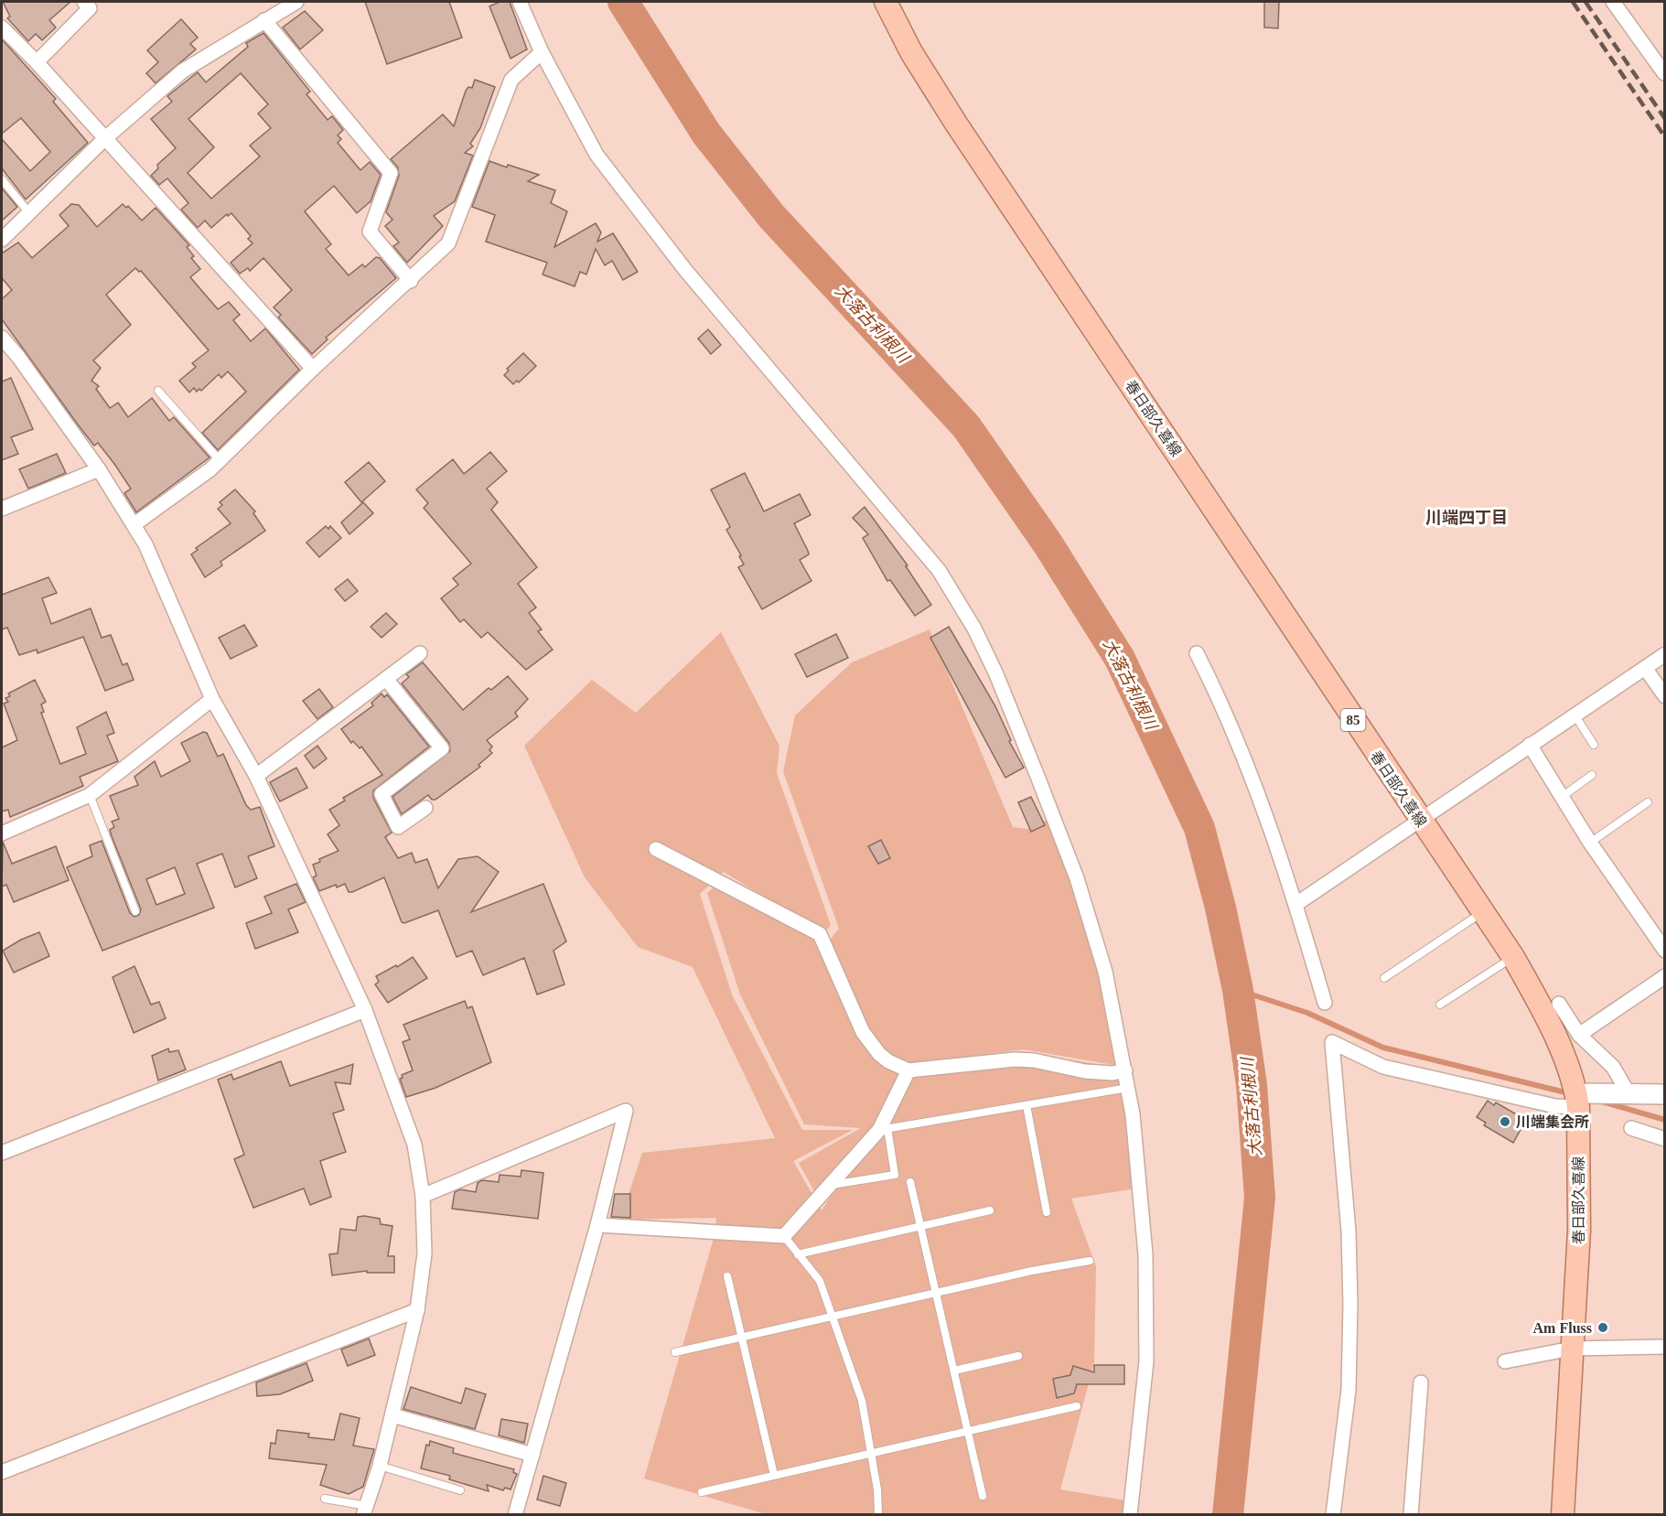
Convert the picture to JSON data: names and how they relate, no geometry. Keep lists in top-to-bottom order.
{
  "streets": {
    "main road": ["春日部久喜線", "85"]
  },
  "districts": ["川端四丁目"],
  "water": ["大落古利根川"],
  "places": ["川端集会所", "Am Fluss"]
}
